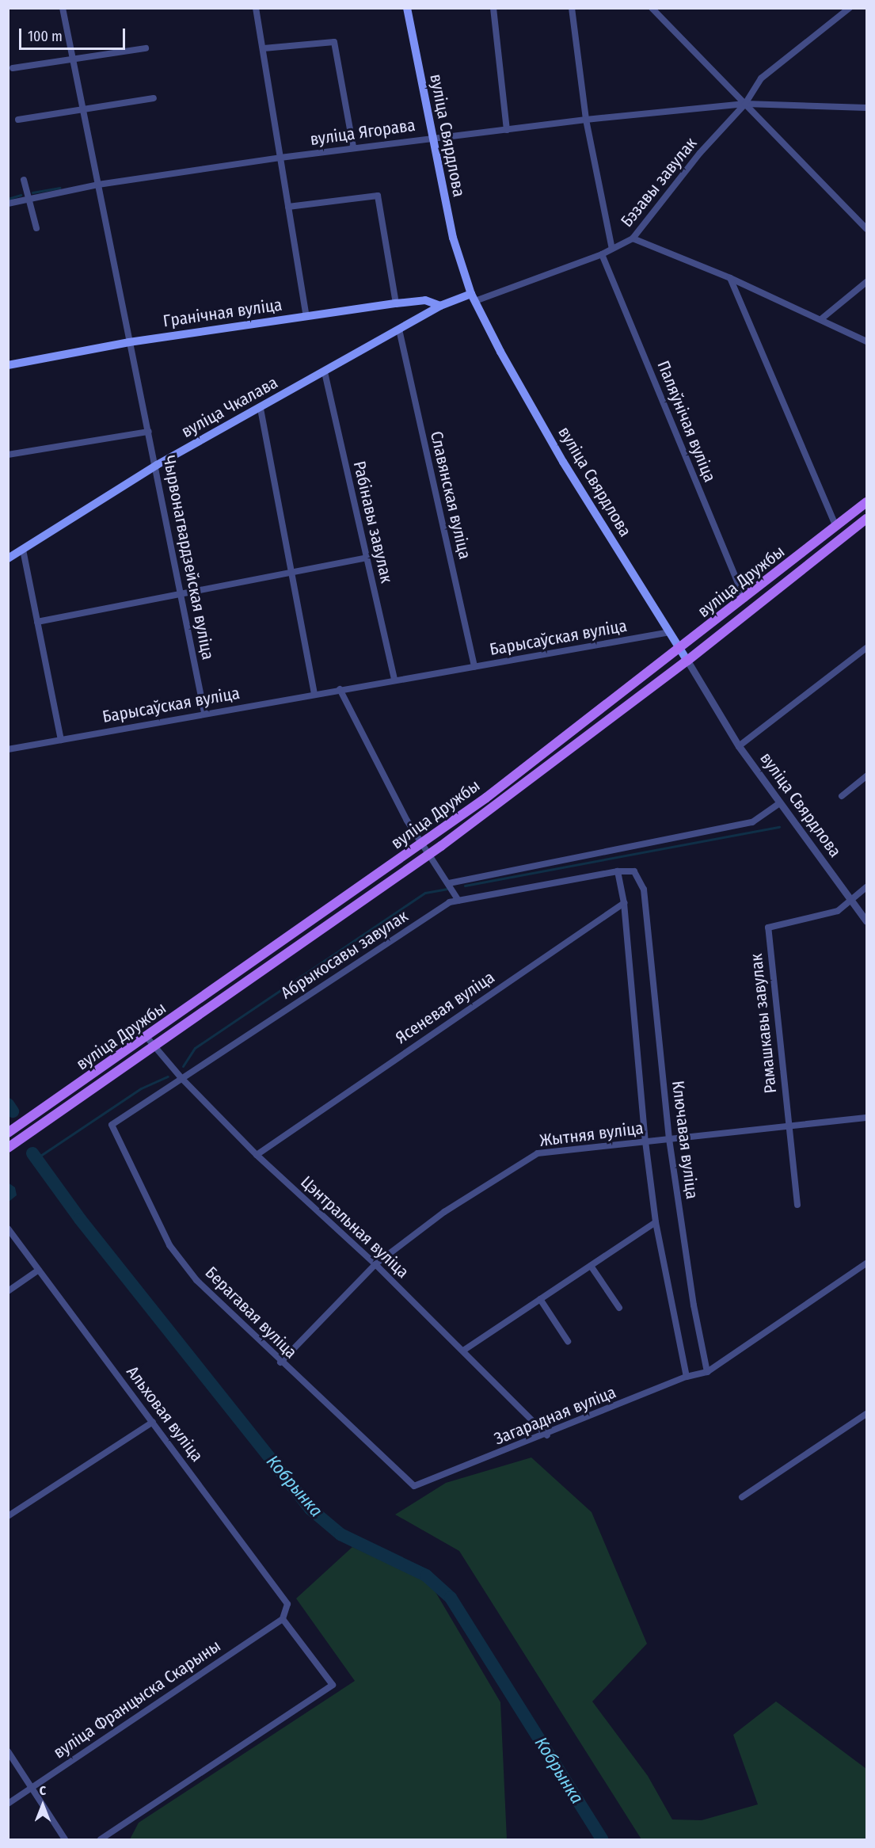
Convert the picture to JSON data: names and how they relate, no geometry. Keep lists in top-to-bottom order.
{
  "streets": {
    "main road": [
      "вуліца Свярдлова",
      "Гранічная вуліца",
      "вуліца Чкалава",
      "вуліца Дружбы"
    ],
    "street": [
      "вуліца Ягорава",
      "Бэзавы завулак",
      "Паляўнічая вуліца",
      "Славянская вуліца",
      "Рабінавы завулак",
      "Чырвонагвардзейская вуліца",
      "Барысаўская вуліца",
      "Абрыкосавы завулак",
      "Ясеневая вуліца",
      "Рамашкавы завулак",
      "Жытняя вуліца",
      "Ключавая вуліца",
      "Цэнтральная вуліца",
      "Берагавая вуліца",
      "Альховая вуліца",
      "Загарадная вуліца",
      "вуліца Францыска Скарыны"
    ]
  },
  "crossings": [
    ["вуліца Ягорава", "вуліца Свярдлова"],
    ["вуліца Ягорава", "Бэзавы завулак"],
    ["вуліца Ягорава", "Чырвонагвардзейская вуліца"],
    ["вуліца Свярдлова", "Бэзавы завулак"],
    ["вуліца Свярдлова", "вуліца Чкалава"],
    ["вуліца Свярдлова", "вуліца Дружбы"],
    ["вуліца Свярдлова", "Барысаўская вуліца"],
    ["вуліца Свярдлова", "Рамашкавы завулак"],
    ["Бэзавы завулак", "вуліца Чкалава"],
    ["Бэзавы завулак", "Паляўнічая вуліца"],
    ["Гранічная вуліца", "вуліца Чкалава"],
    ["Гранічная вуліца", "Чырвонагвардзейская вуліца"],
    ["вуліца Чкалава", "Славянская вуліца"],
    ["вуліца Чкалава", "Рабінавы завулак"],
    ["вуліца Чкалава", "Чырвонагвардзейская вуліца"],
    ["Паляўнічая вуліца", "вуліца Дружбы"],
    ["Славянская вуліца", "Барысаўская вуліца"],
    ["Рабінавы завулак", "Барысаўская вуліца"],
    ["Чырвонагвардзейская вуліца", "Барысаўская вуліца"],
    ["вуліца Дружбы", "Цэнтральная вуліца"],
    ["Абрыкосавы завулак", "Ключавая вуліца"],
    ["Абрыкосавы завулак", "Цэнтральная вуліца"],
    ["Абрыкосавы завулак", "Берагавая вуліца"],
    ["Ясеневая вуліца", "Цэнтральная вуліца"],
    ["Рамашкавы завулак", "Жытняя вуліца"],
    ["Жытняя вуліца", "Ключавая вуліца"],
    ["Жытняя вуліца", "Цэнтральная вуліца"],
    ["Жытняя вуліца", "Берагавая вуліца"],
    ["Ключавая вуліца", "Загарадная вуліца"],
    ["Цэнтральная вуліца", "Загарадная вуліца"],
    ["Берагавая вуліца", "Загарадная вуліца"],
    ["Альховая вуліца", "вуліца Францыска Скарыны"]
  ],
  "water": ["Кобрынка"],
  "scale_bar": "100 m",
  "north": "top"
}
